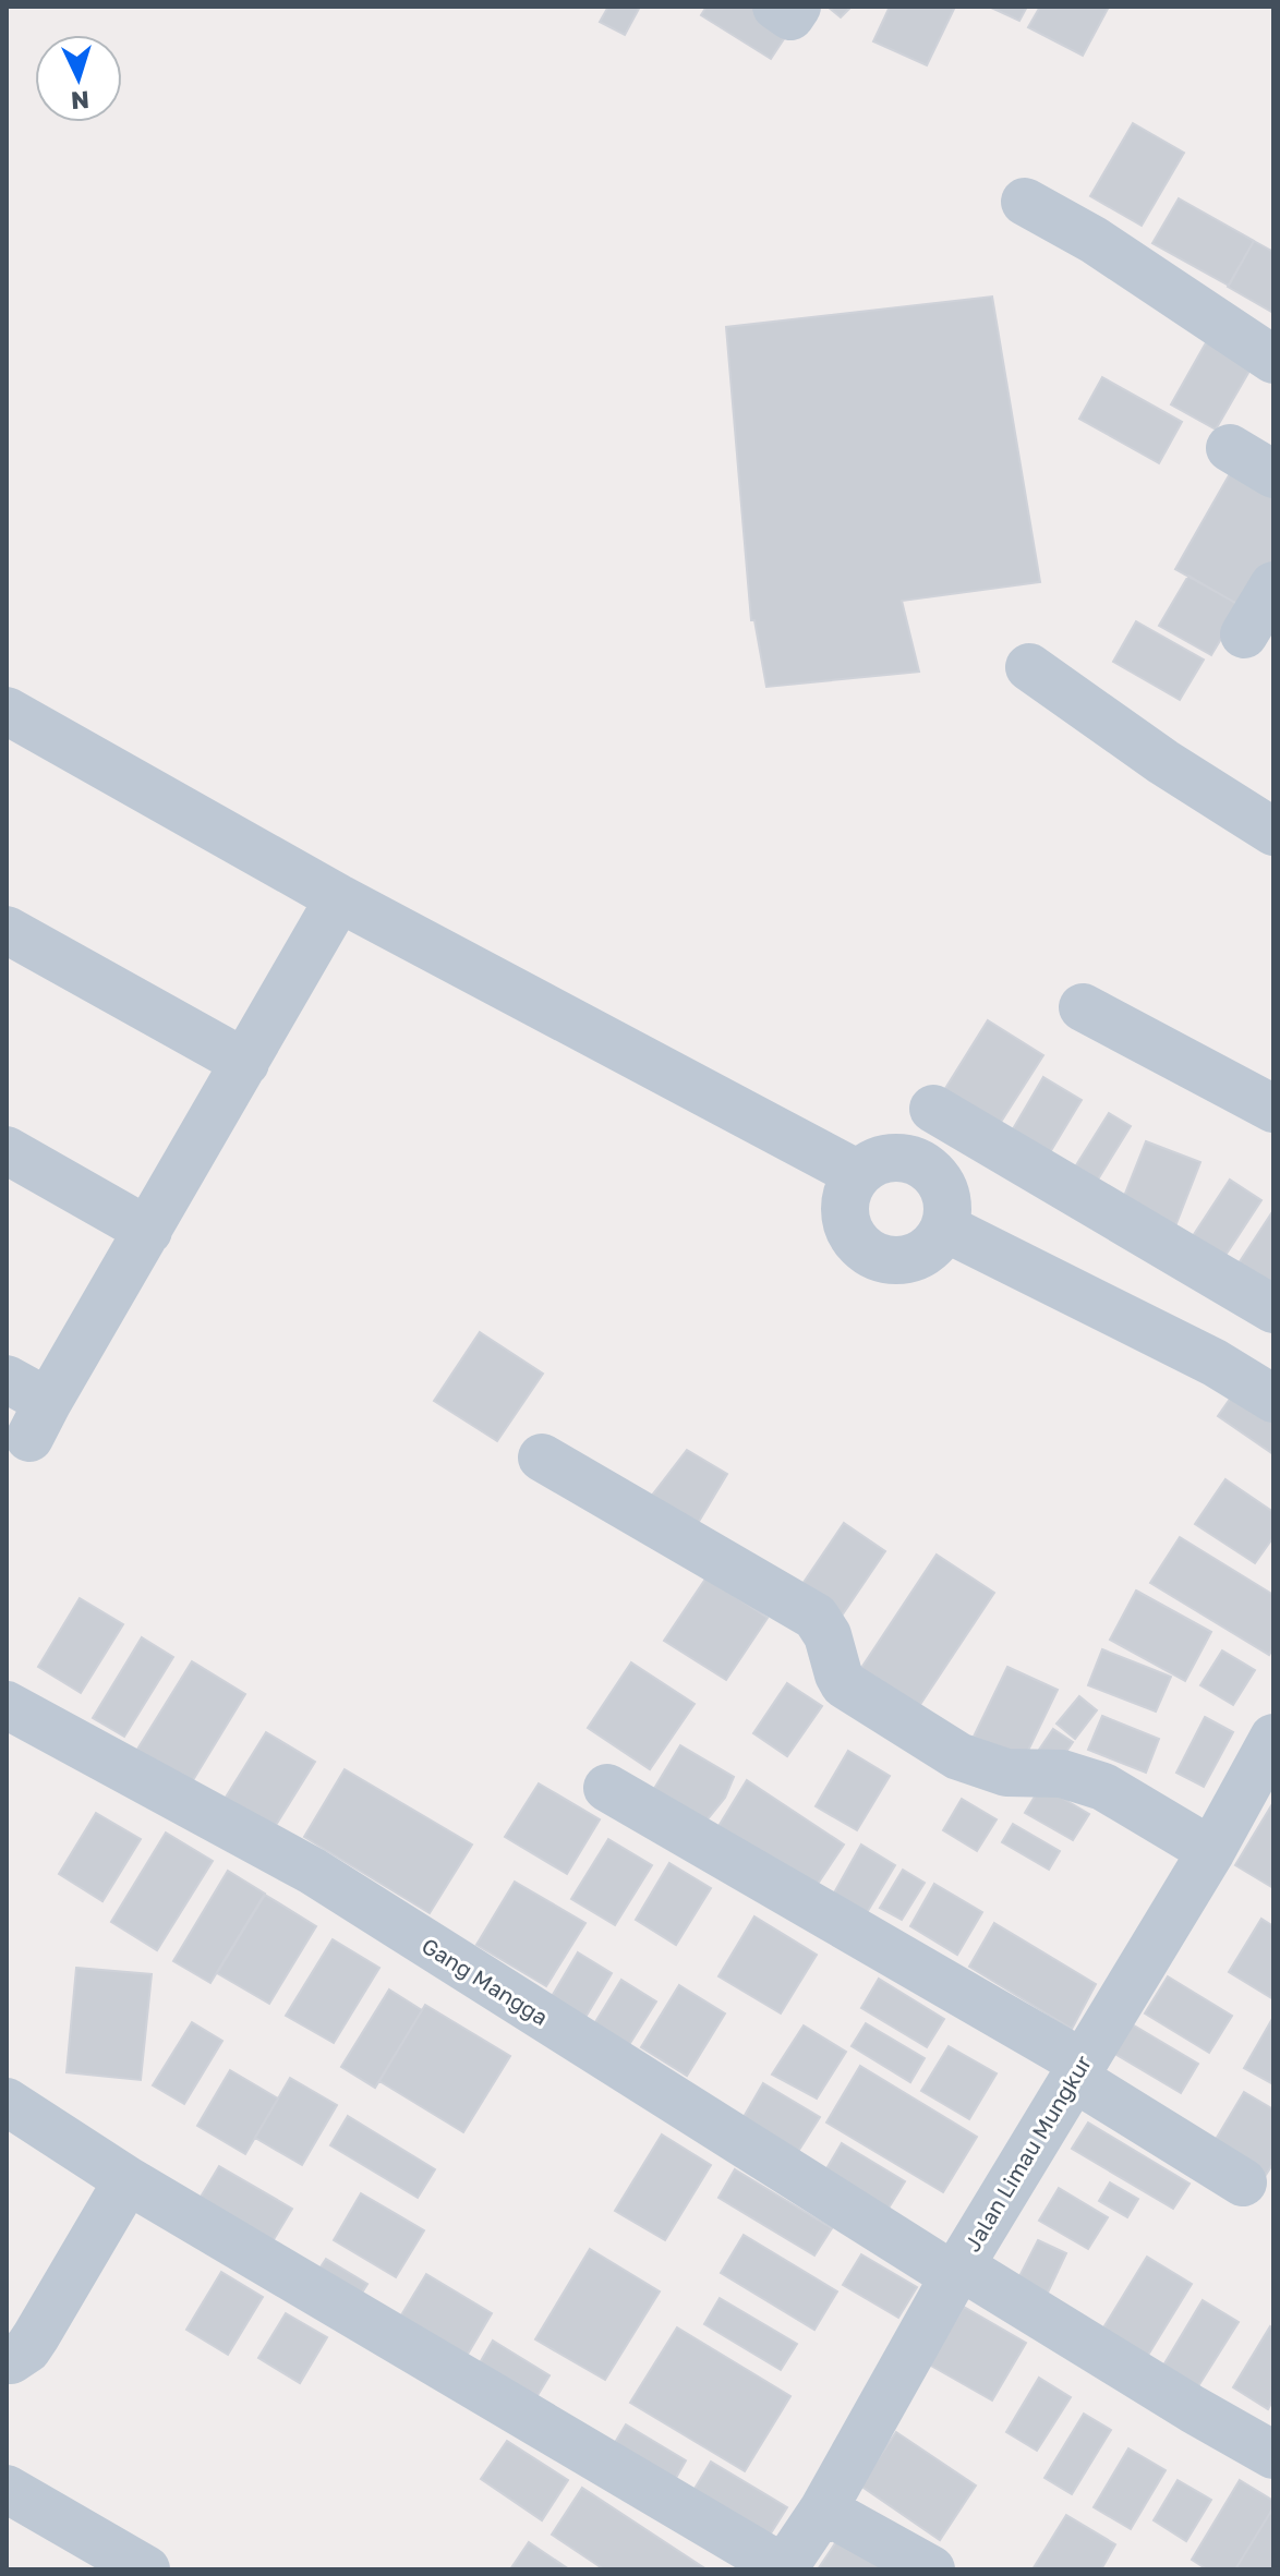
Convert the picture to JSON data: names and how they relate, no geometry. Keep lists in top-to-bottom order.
{
  "streets": {
    "street": ["Gang Mangga", "Jalan Limau Mungkur"]
  },
  "crossings": [
    ["Gang Mangga", "Jalan Limau Mungkur"]
  ],
  "north": "bottom"
}
